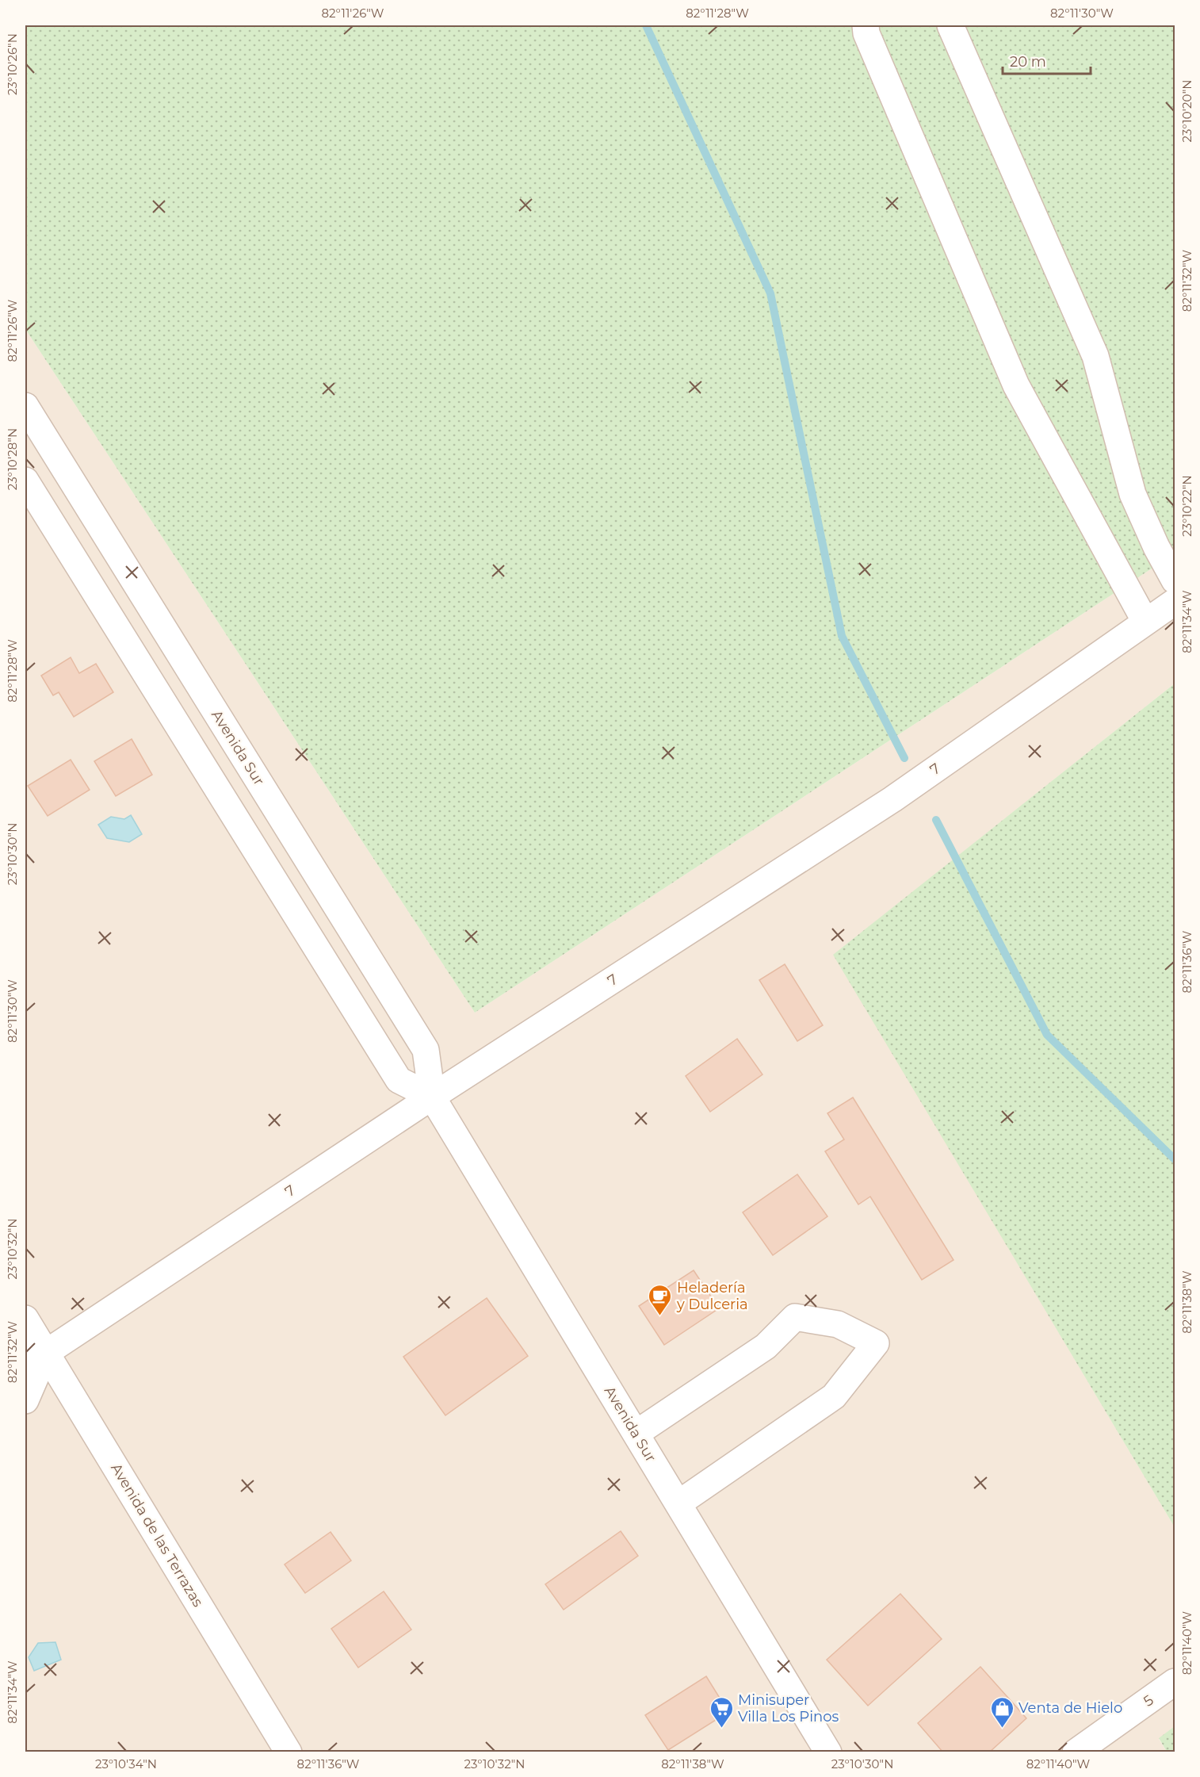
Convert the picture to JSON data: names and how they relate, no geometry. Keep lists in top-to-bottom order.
{
  "streets": {
    "street": [
      "Avenida Sur",
      "7",
      "Avenida de las Terrazas",
      "5"
    ]
  },
  "crossings": [
    ["Avenida Sur", "7"],
    ["7", "Avenida de las Terrazas"]
  ],
  "places": {
    "cafe": ["Heladería y Dulceria"],
    "supermarket": ["Minisuper Villa Los Pinos"],
    "shop": ["Venta de Hielo"]
  },
  "scale_bar": "20 m",
  "coordinates": [
    "82°11'26\"W",
    "82°11'28\"W",
    "82°11'30\"W",
    "23°10'26\"N",
    "23°10'20\"N",
    "82°11'32\"W",
    "23°10'28\"N",
    "23°10'22\"N",
    "82°11'34\"W",
    "23°10'30\"N",
    "82°11'36\"W",
    "23°10'32\"N",
    "82°11'38\"W",
    "82°11'40\"W",
    "23°10'34\"N"
  ]
}
